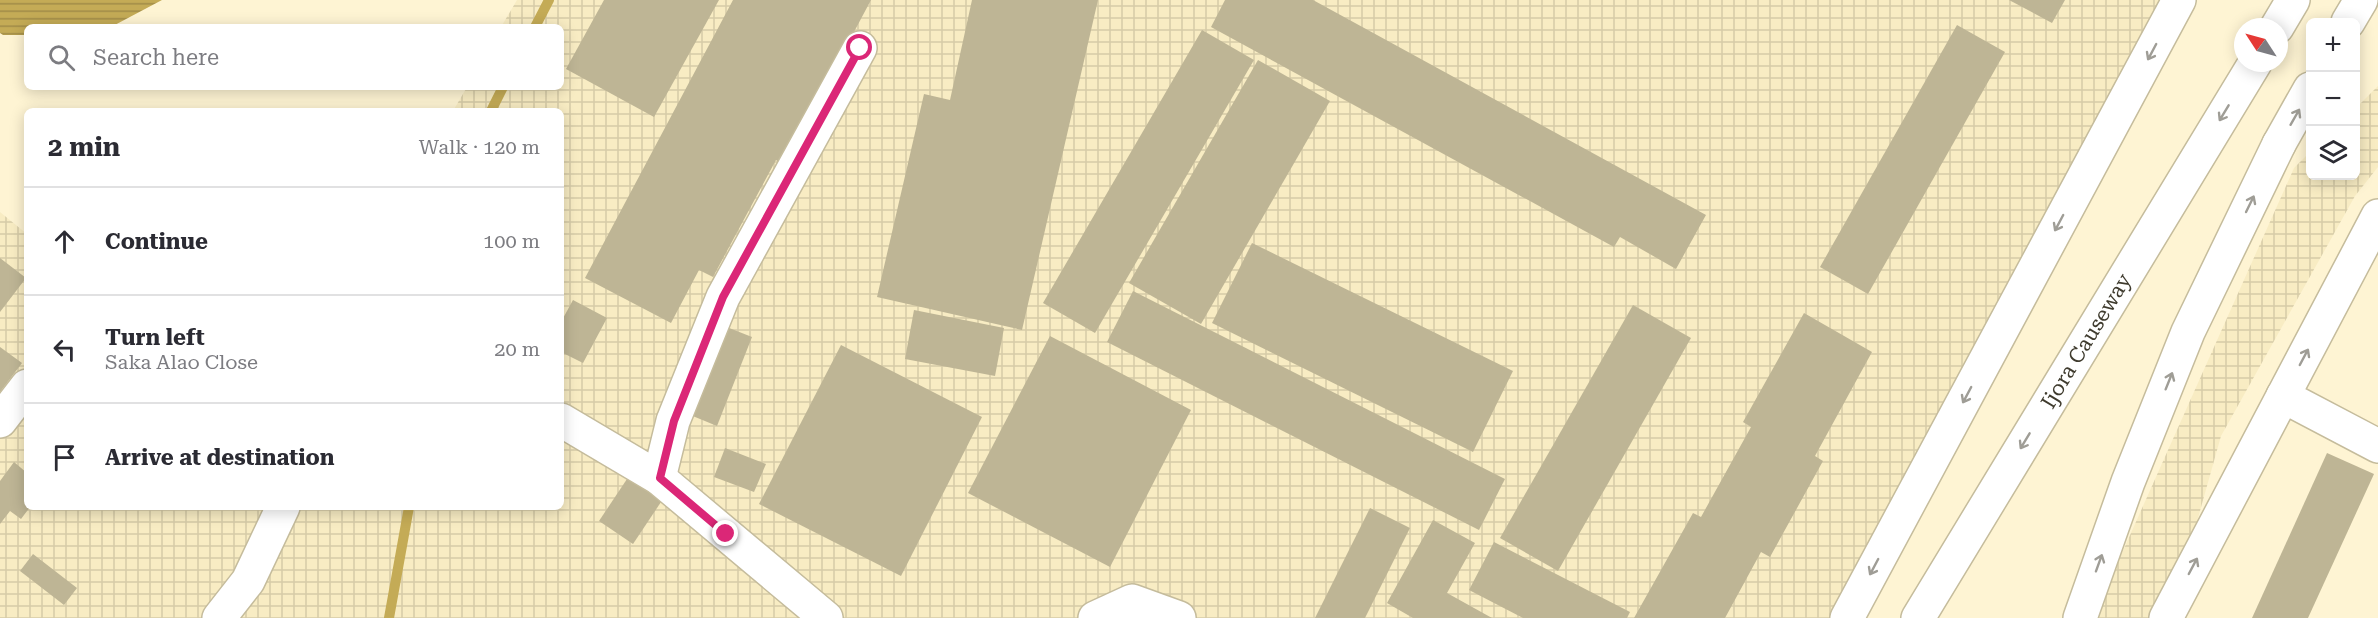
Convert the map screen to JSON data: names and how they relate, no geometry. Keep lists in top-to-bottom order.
{
  "streets": {
    "main road": ["Ijora Causeway"]
  },
  "north": "top left",
  "page": {
    "map_buttons": ["+", "−"],
    "search": "Search here",
    "heading": ["2 min", "Walk · 120 m"],
    "list": [
      ["Continue", "100 m"],
      ["Turn left", "Saka Alao Close", "20 m"],
      "Arrive at destination"
    ]
  }
}
